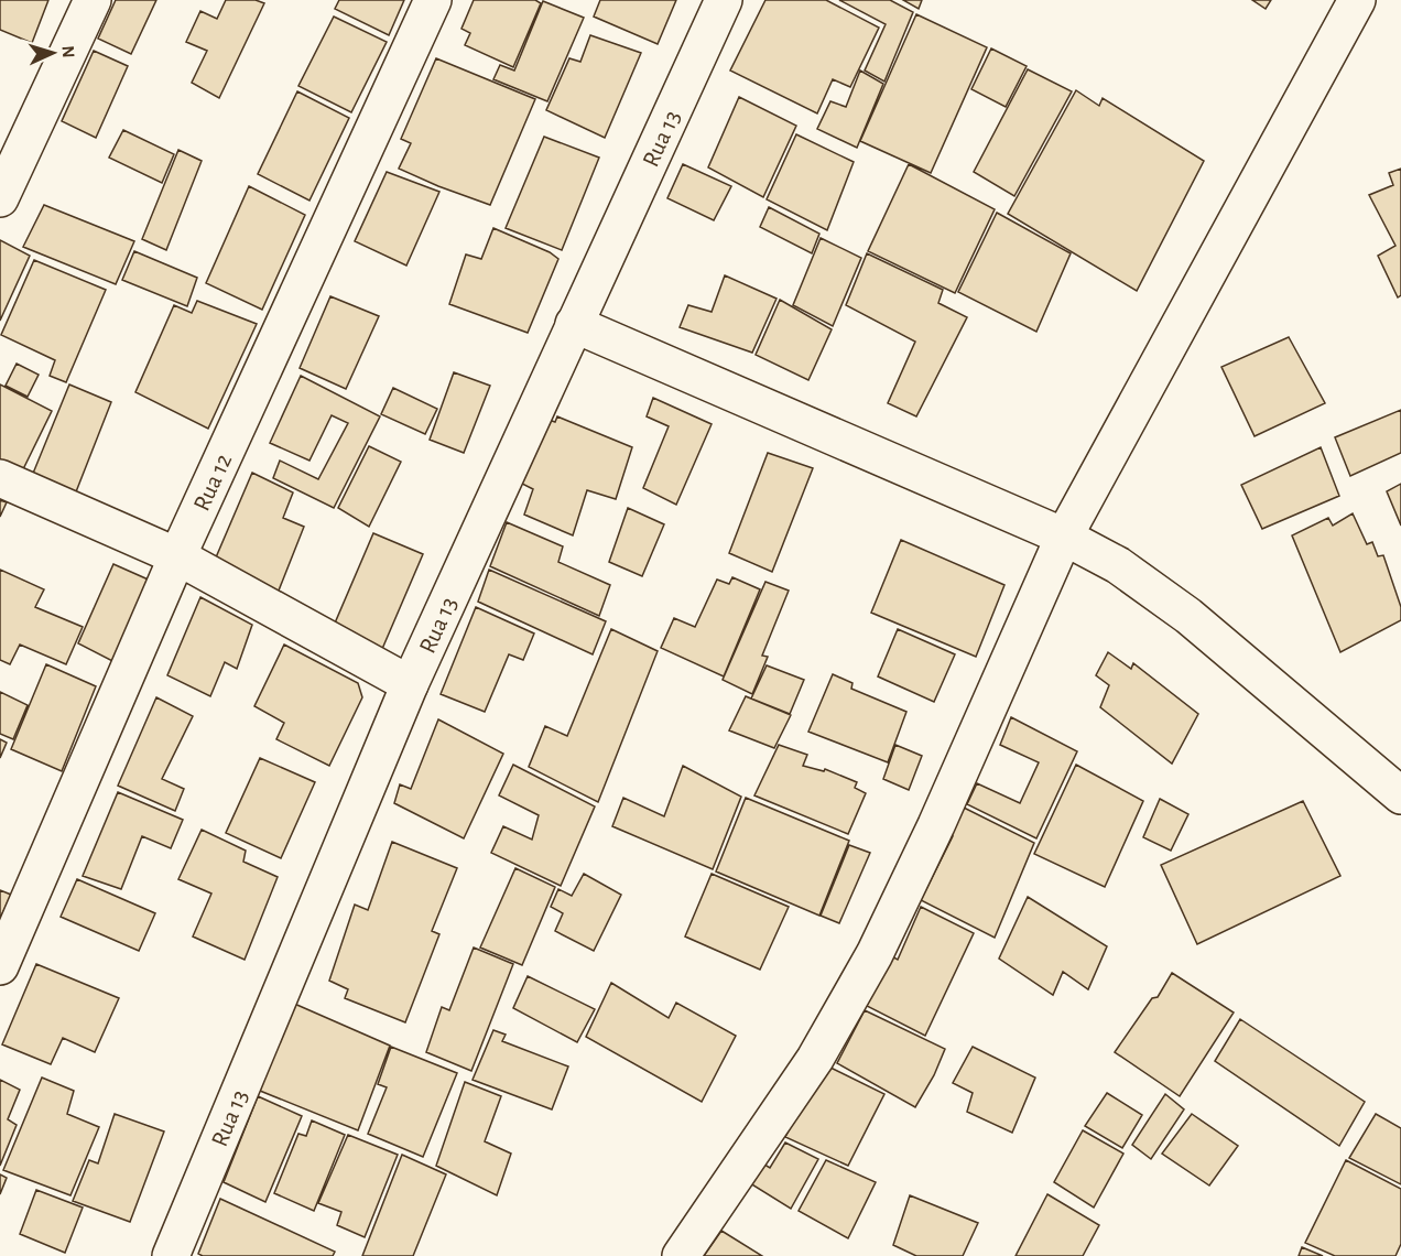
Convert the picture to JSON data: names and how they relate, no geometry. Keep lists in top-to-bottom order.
{
  "streets": {
    "street": ["Rua 13", "Rua 12"]
  },
  "north": "right"
}
